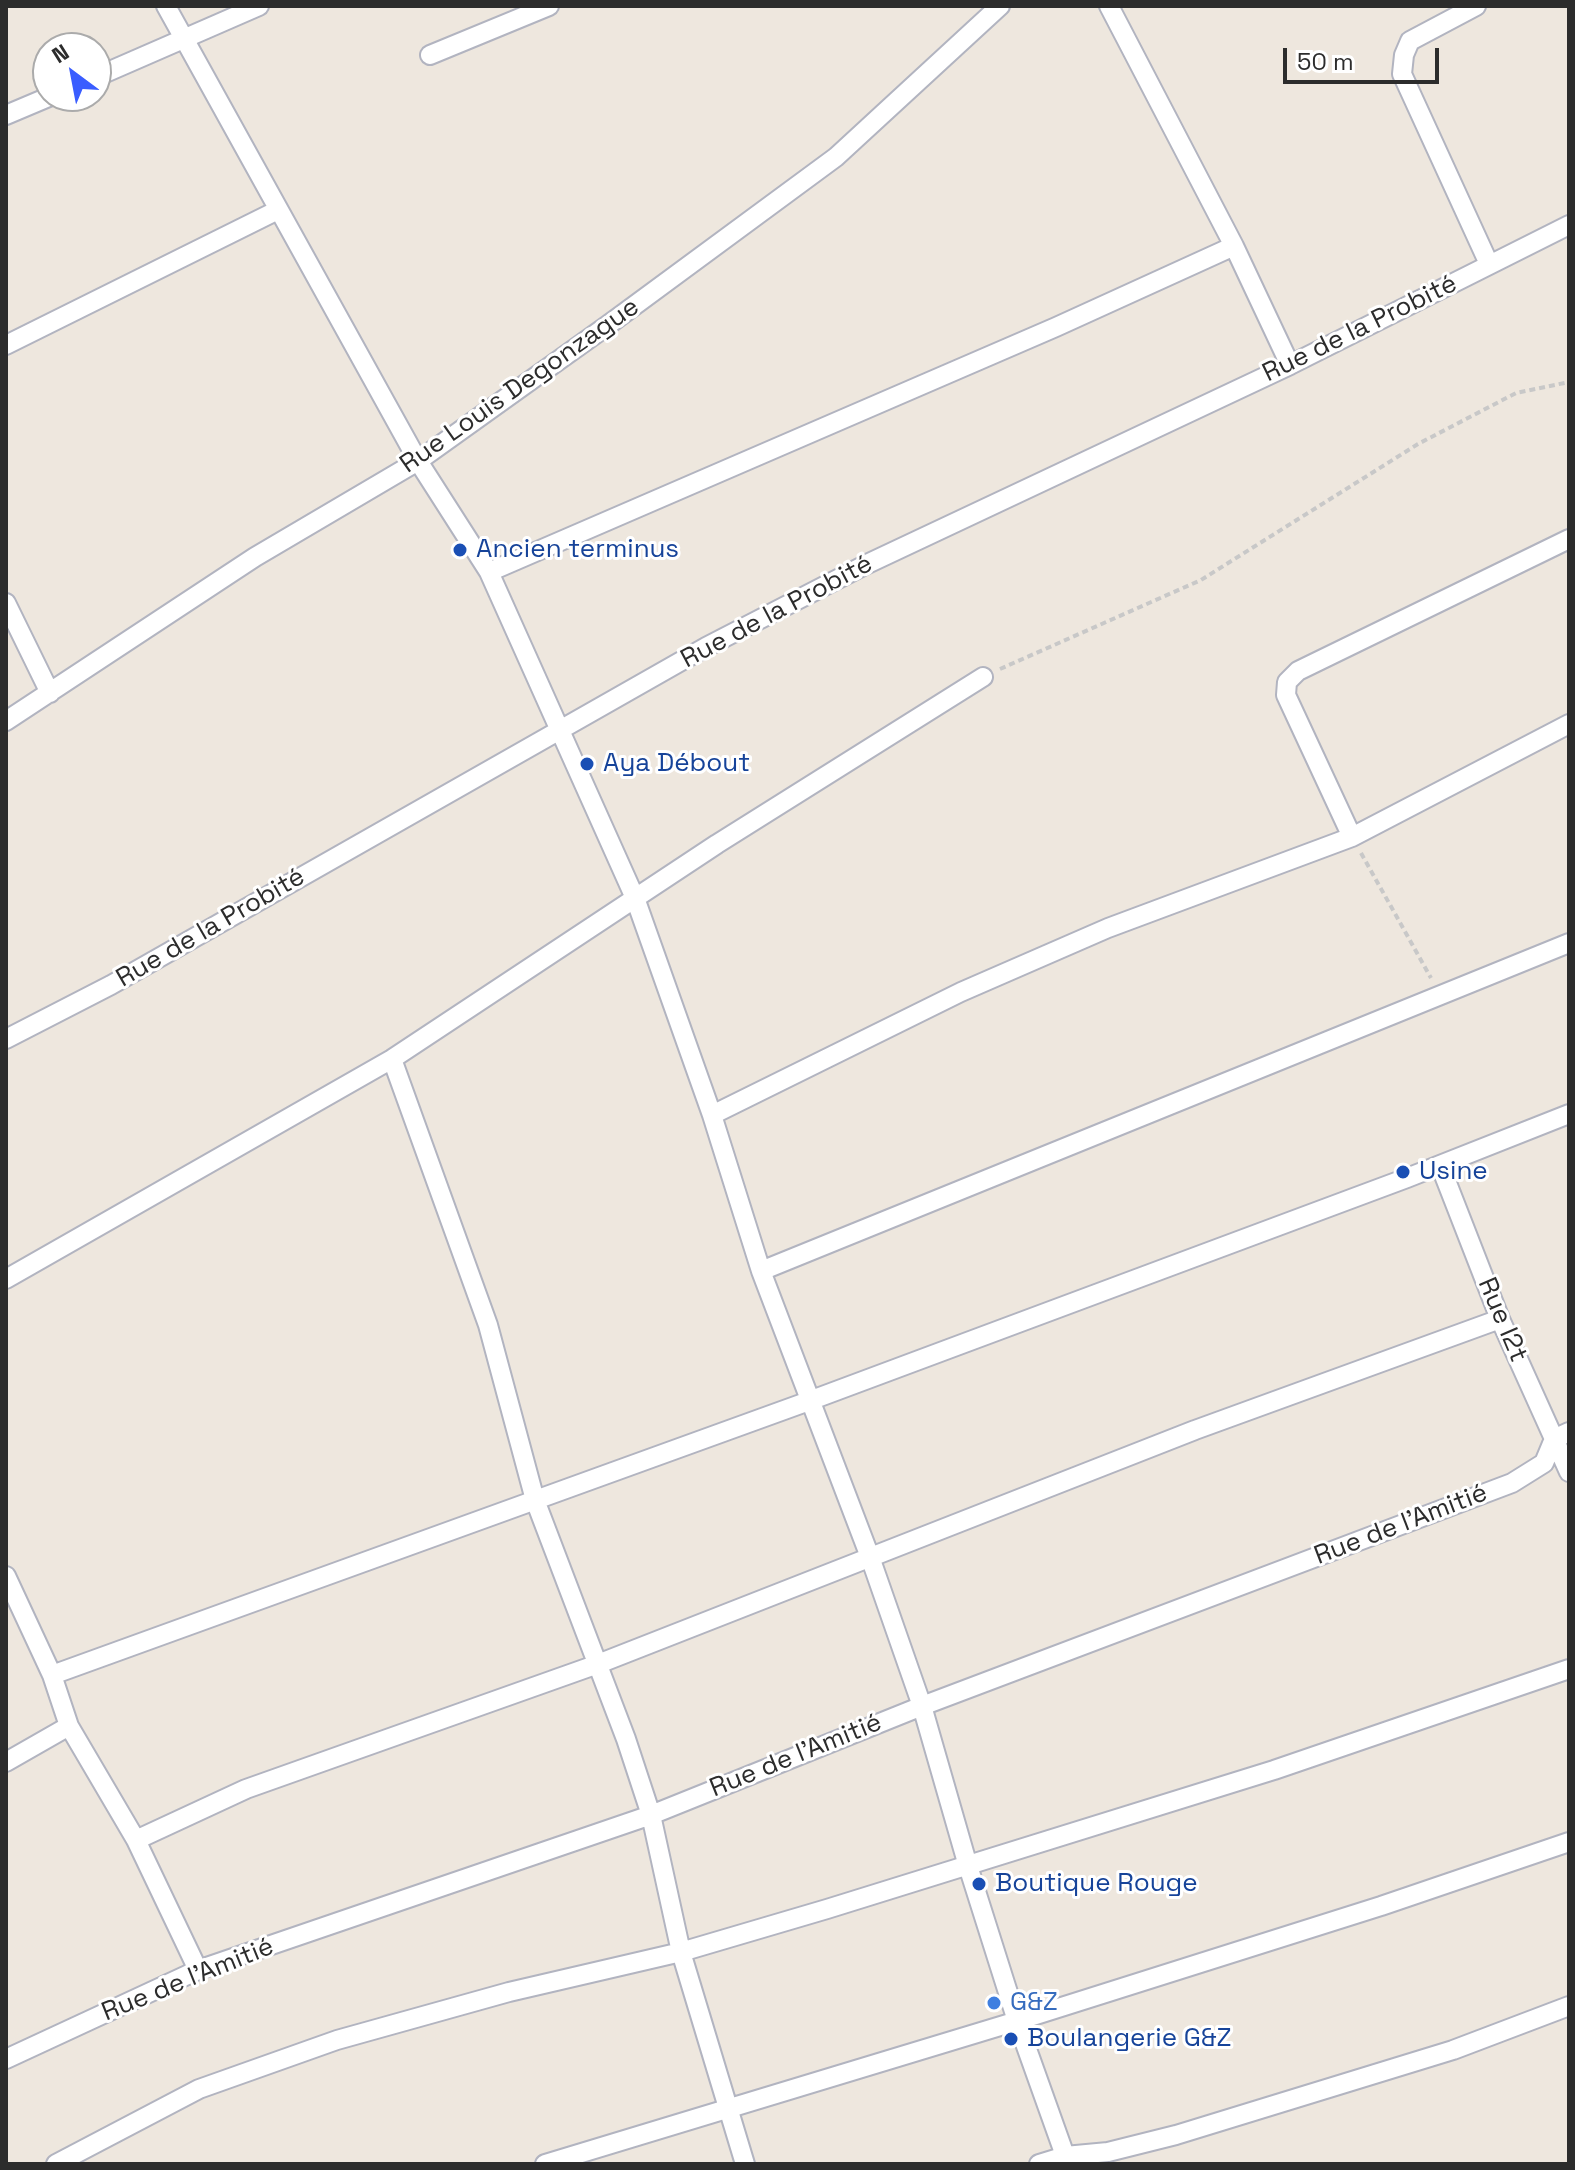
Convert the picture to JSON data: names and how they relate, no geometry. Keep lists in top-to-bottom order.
{
  "streets": {
    "street": [
      "Rue de la Probité",
      "Rue Louis Degonzague",
      "Rue I2t",
      "Rue de l'Amitié"
    ]
  },
  "crossings": [
    ["Rue I2t", "Rue de l'Amitié"]
  ],
  "places": [
    "Ancien terminus",
    "Aya Débout",
    "Usine",
    "Boutique Rouge",
    "G&Z",
    "Boulangerie G&Z"
  ],
  "scale_bar": "50 m",
  "north": "top left"
}
